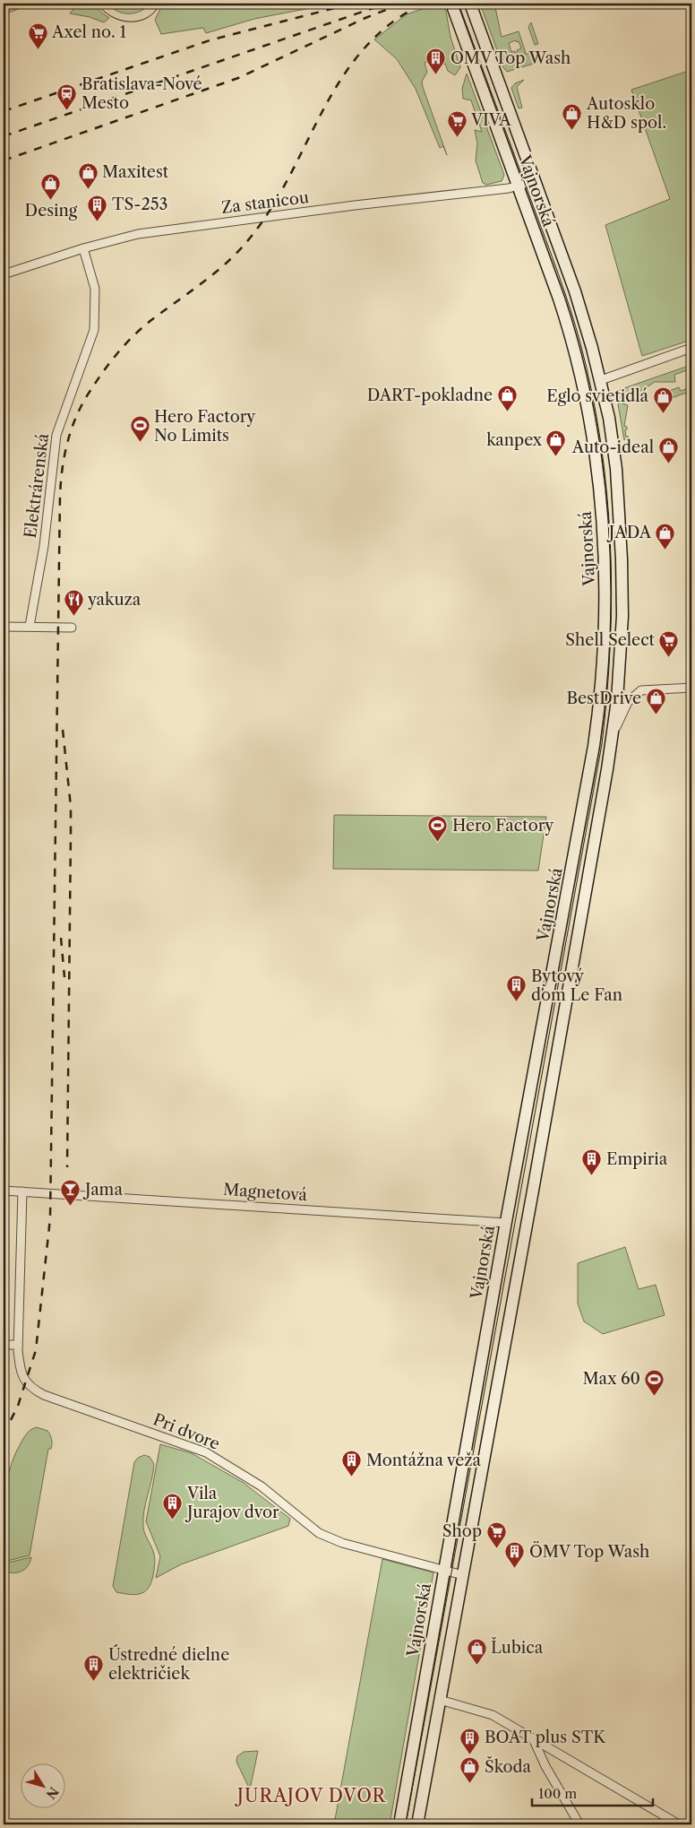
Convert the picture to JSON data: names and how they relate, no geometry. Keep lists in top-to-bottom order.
{
  "streets": {
    "main road": ["Vajnorská"],
    "street": [
      "Za stanicou",
      "Elektrárenská",
      "Magnetová",
      "Pri dvore"
    ]
  },
  "crossings": [
    ["Vajnorská", "Za stanicou"],
    ["Vajnorská", "Magnetová"],
    ["Vajnorská", "Pri dvore"],
    ["Za stanicou", "Elektrárenská"]
  ],
  "districts": ["JURAJOV DVOR"],
  "places": {
    "supermarket": [
      "Axel no. 1",
      "VIVA",
      "Shell Select",
      "Shop"
    ],
    "building": [
      "OMV Top Wash",
      "TS-253",
      "Bytový dom Le Fan",
      "Empiria",
      "Montážna veža",
      "Vila Jurajov dvor",
      "ÖMV Top Wash",
      "Ústredné dielne električiek",
      "BOAT plus STK"
    ],
    "station": ["Bratislava-Nové Mesto"],
    "shop": [
      "Autosklo H&D spol.",
      "Maxitest",
      "Desing",
      "DART-pokladne",
      "Eglo svietidlá",
      "kanpex",
      "Auto-ideal",
      "JADA",
      "BestDrive",
      "Ľubica",
      "Škoda"
    ],
    "sports": ["Hero Factory No Limits", "Hero Factory", "Max 60"],
    "restaurant": ["yakuza"],
    "bar": ["Jama"]
  },
  "scale_bar": "100 m",
  "north": "bottom right"
}
